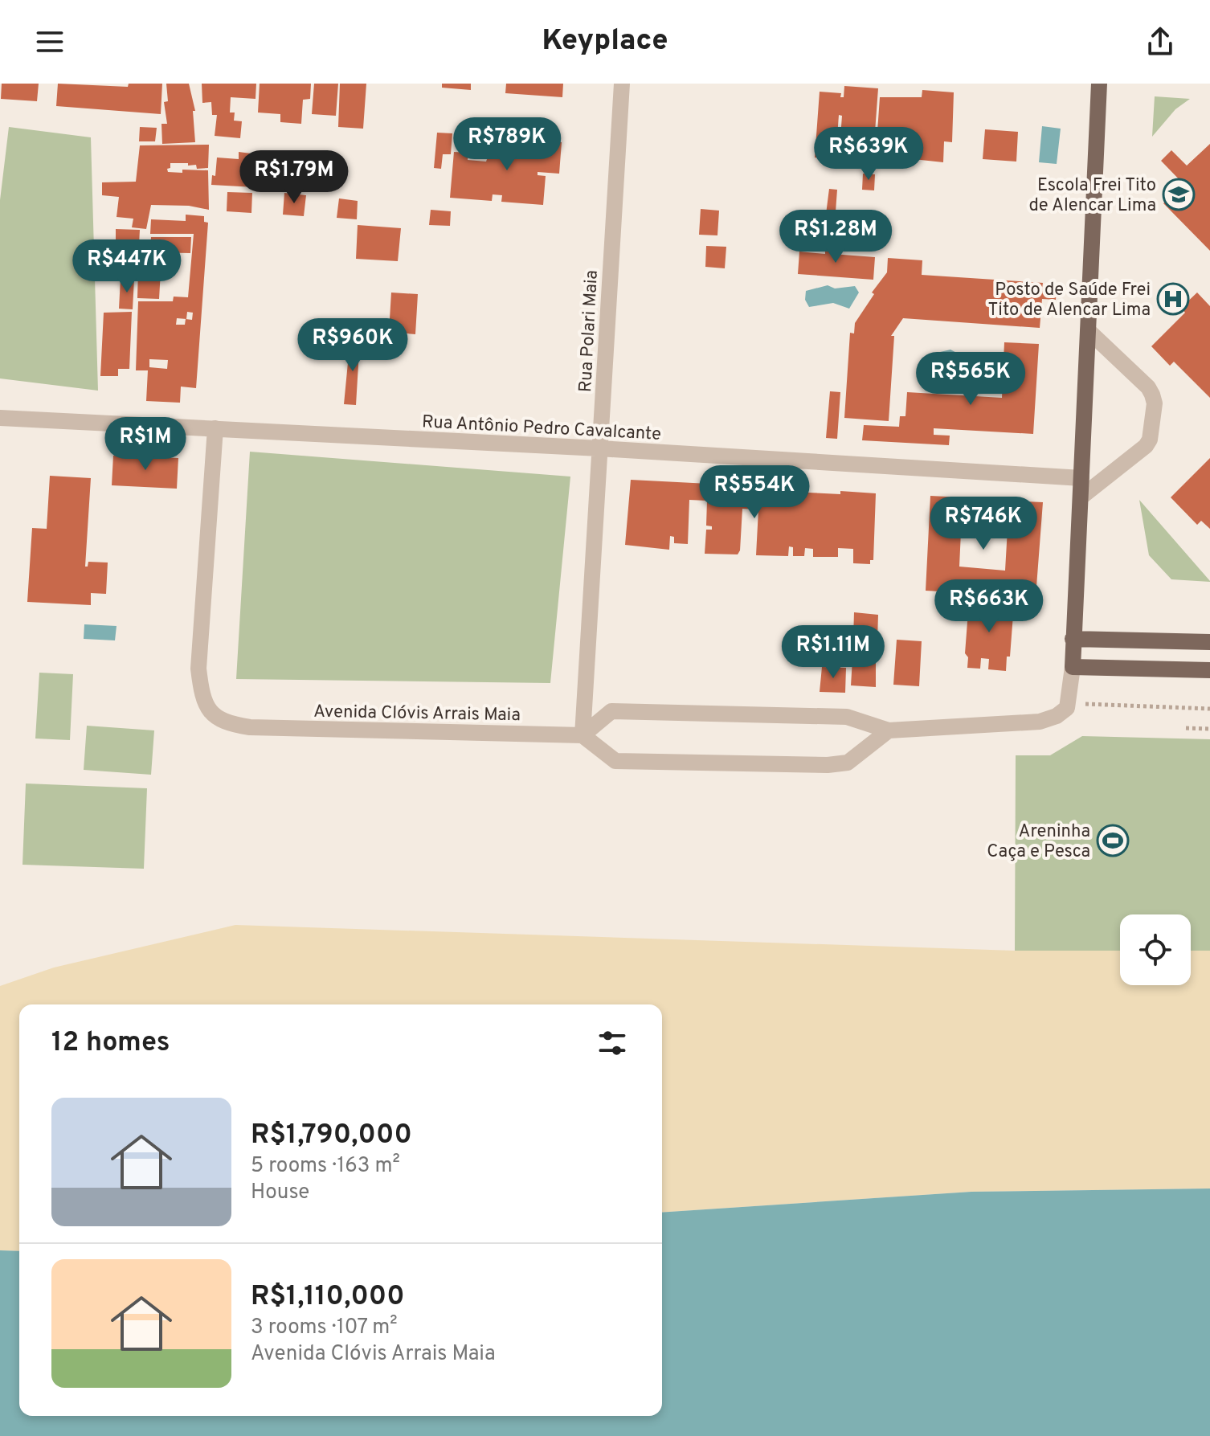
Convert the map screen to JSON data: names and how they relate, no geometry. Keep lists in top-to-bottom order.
{
  "streets": {
    "street": ["Rua Polari Maia", "Rua Antônio Pedro Cavalcante", "Avenida Clóvis Arrais Maia"]
  },
  "crossings": [
    ["Rua Polari Maia", "Rua Antônio Pedro Cavalcante"],
    ["Rua Polari Maia", "Avenida Clóvis Arrais Maia"],
    ["Rua Antônio Pedro Cavalcante", "Avenida Clóvis Arrais Maia"]
  ],
  "places": {
    "school or university": ["Escola Frei Tito de Alencar Lima"],
    "hospital": ["Posto de Saúde Frei Tito de Alencar Lima"],
    "sports": ["Areninha Caça e Pesca"]
  },
  "page": {
    "header": "Keyplace",
    "price": [
      "R$789K",
      "R$639K",
      "R$1.79M",
      "R$1.28M",
      "R$447K",
      "R$960K",
      "R$565K",
      "R$1M",
      "R$554K",
      "R$746K",
      "R$663K",
      "R$1.11M"
    ],
    "heading": "12 homes",
    "list": [
      {
        "name": "R$1,790,000",
        "note": "5 rooms · 163 m² · House"
      },
      {
        "name": "R$1,110,000",
        "note": "3 rooms · 107 m² · Avenida Clóvis Arrais Maia"
      }
    ]
  }
}
